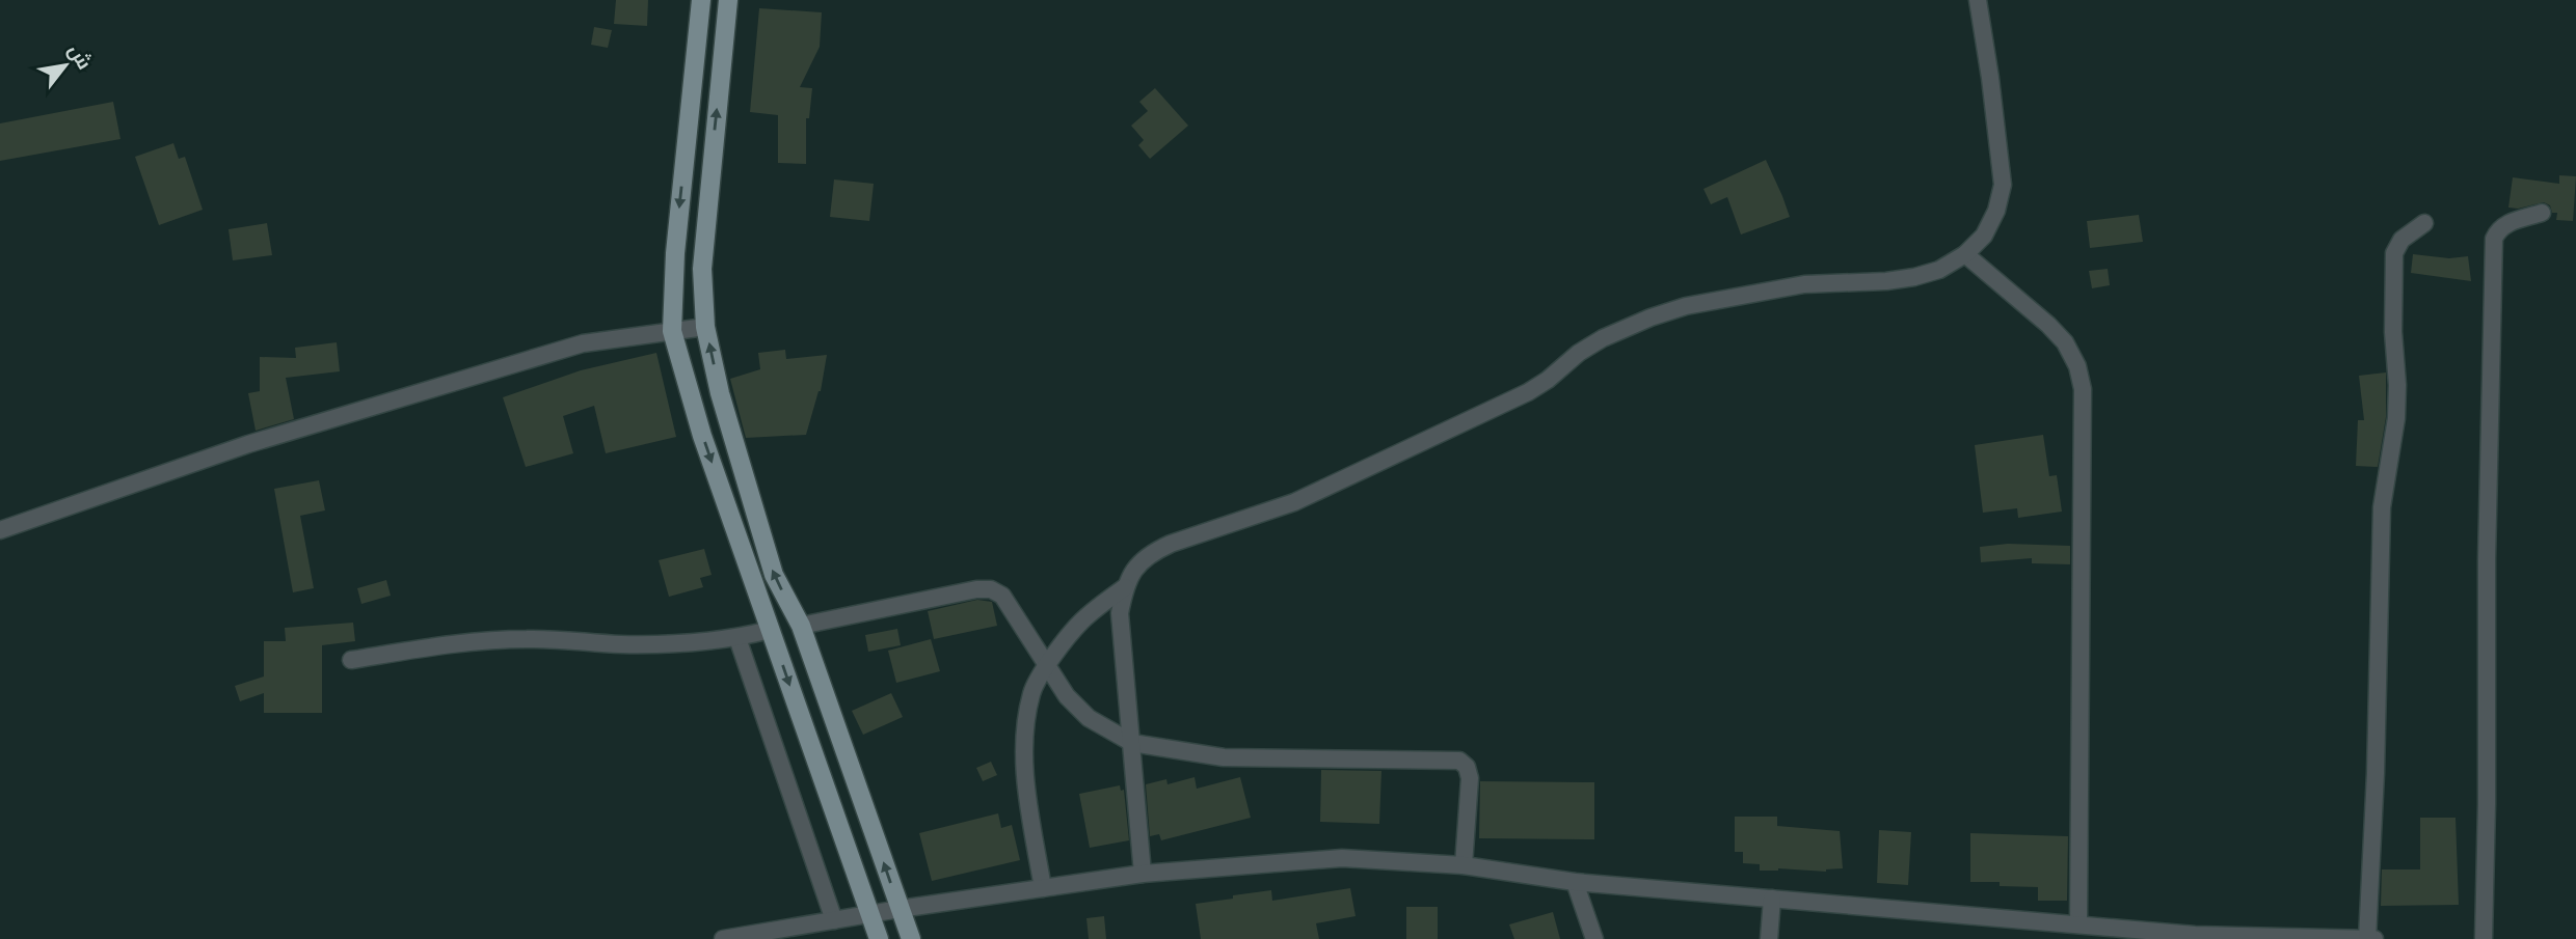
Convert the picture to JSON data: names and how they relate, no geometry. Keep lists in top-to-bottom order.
{
  "north": "top right"
}
